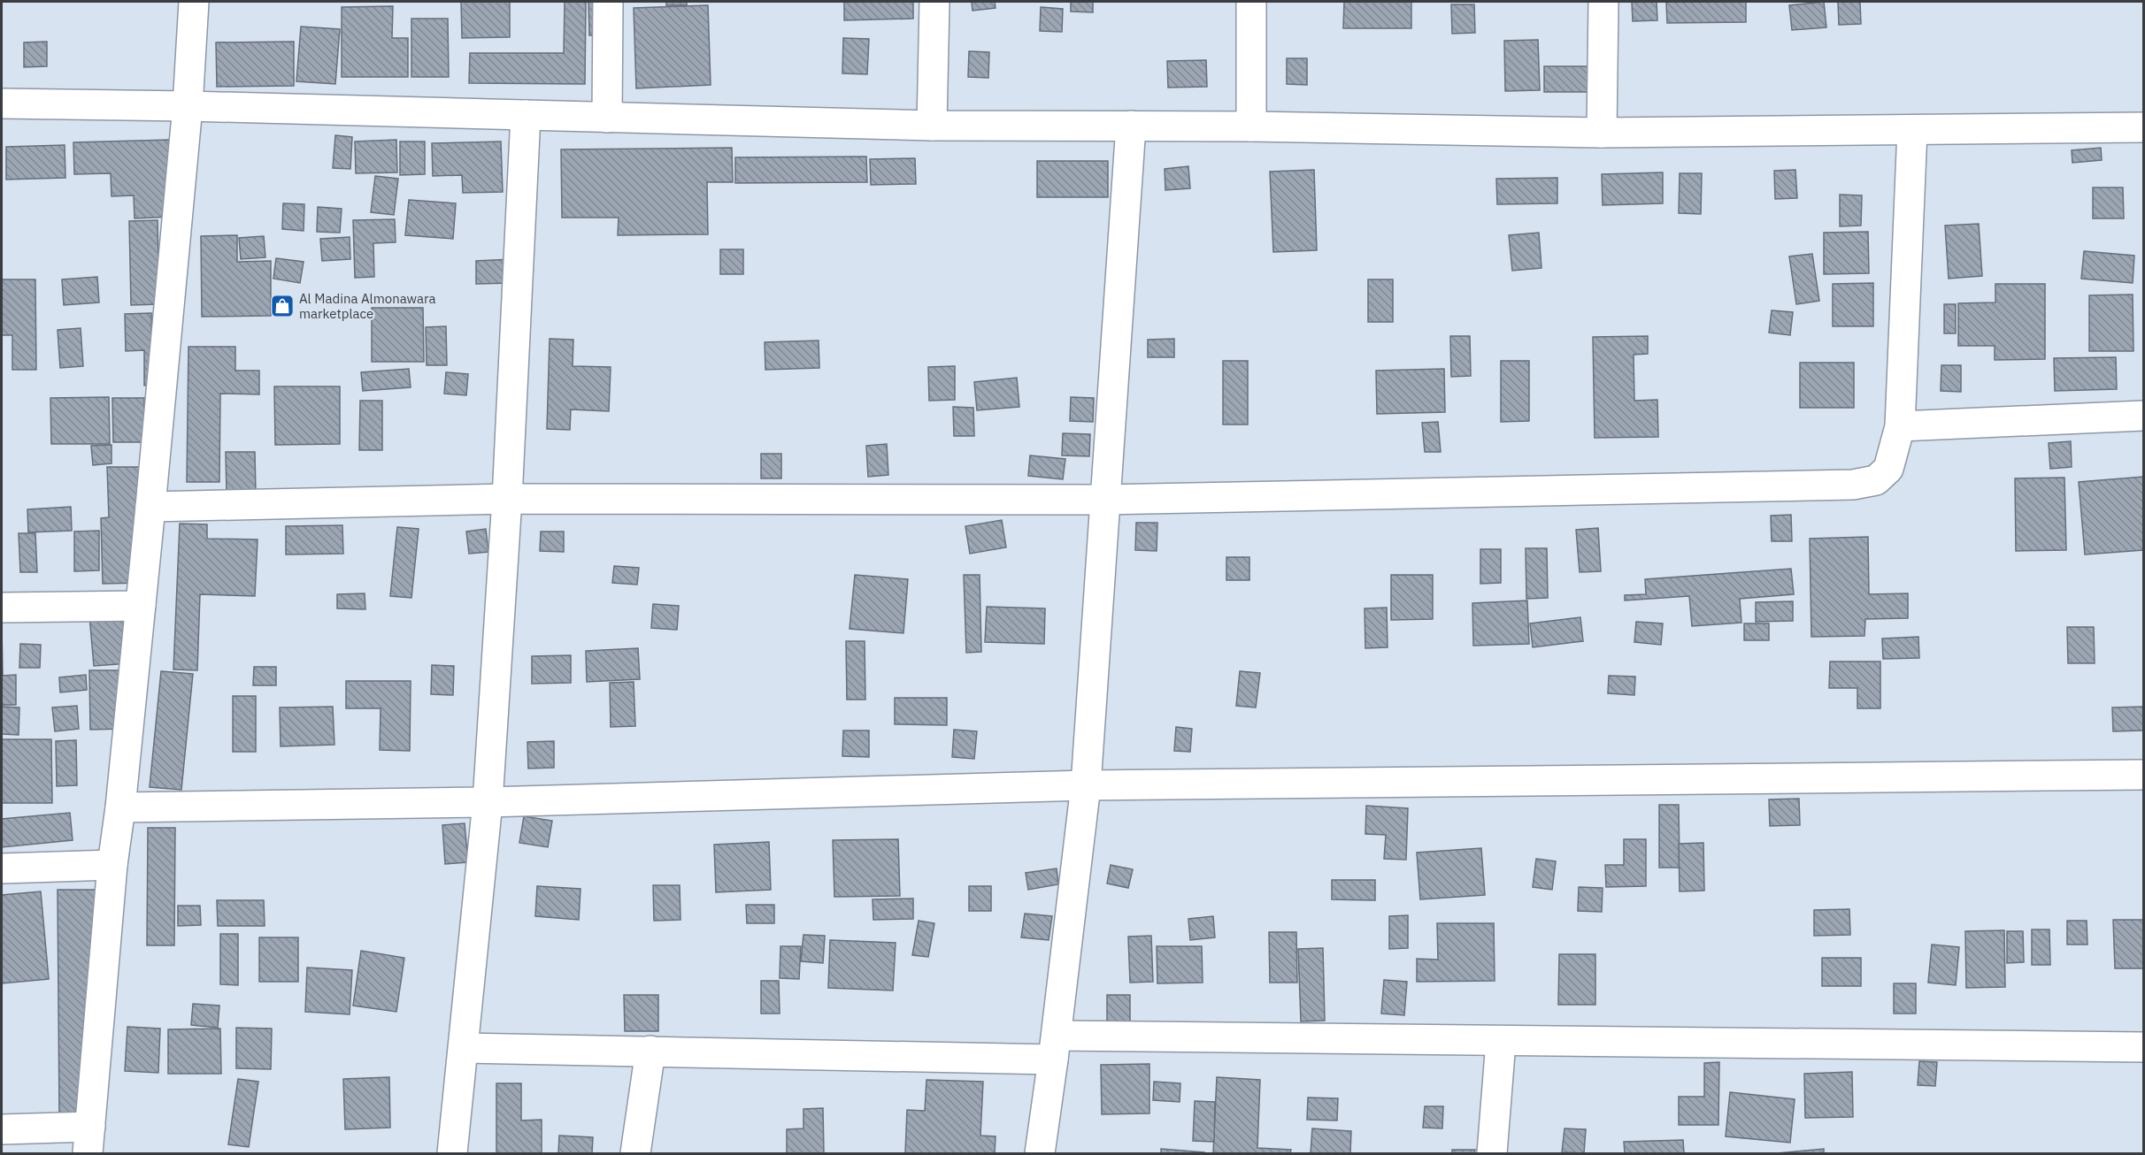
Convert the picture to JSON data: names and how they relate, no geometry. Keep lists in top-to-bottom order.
{
  "places": {
    "shop": ["Al Madina Almonawara marketplace"]
  }
}
